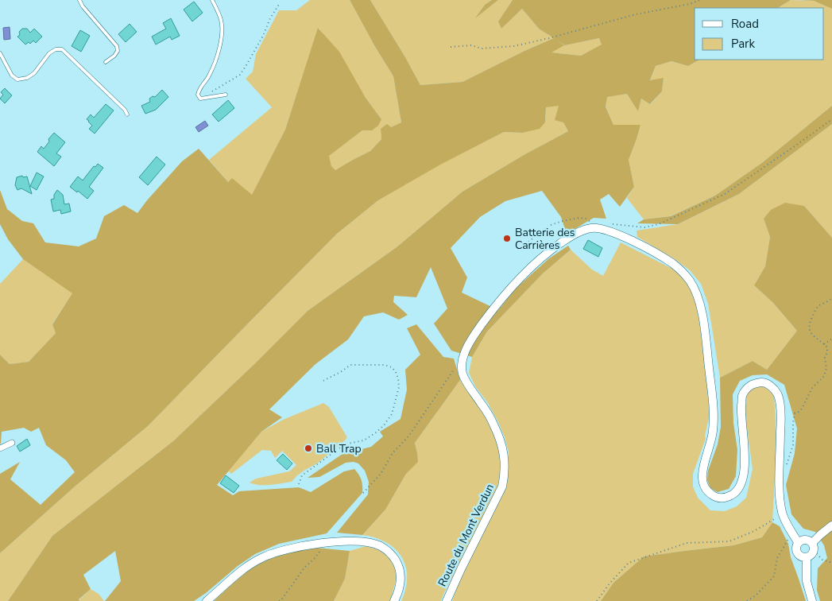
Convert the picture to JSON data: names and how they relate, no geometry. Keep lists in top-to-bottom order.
{
  "streets": {
    "street": ["Route du Mont Verdun"]
  },
  "places": ["Batterie des Carrières", "Ball Trap"],
  "legend": ["Road", "Park"]
}
